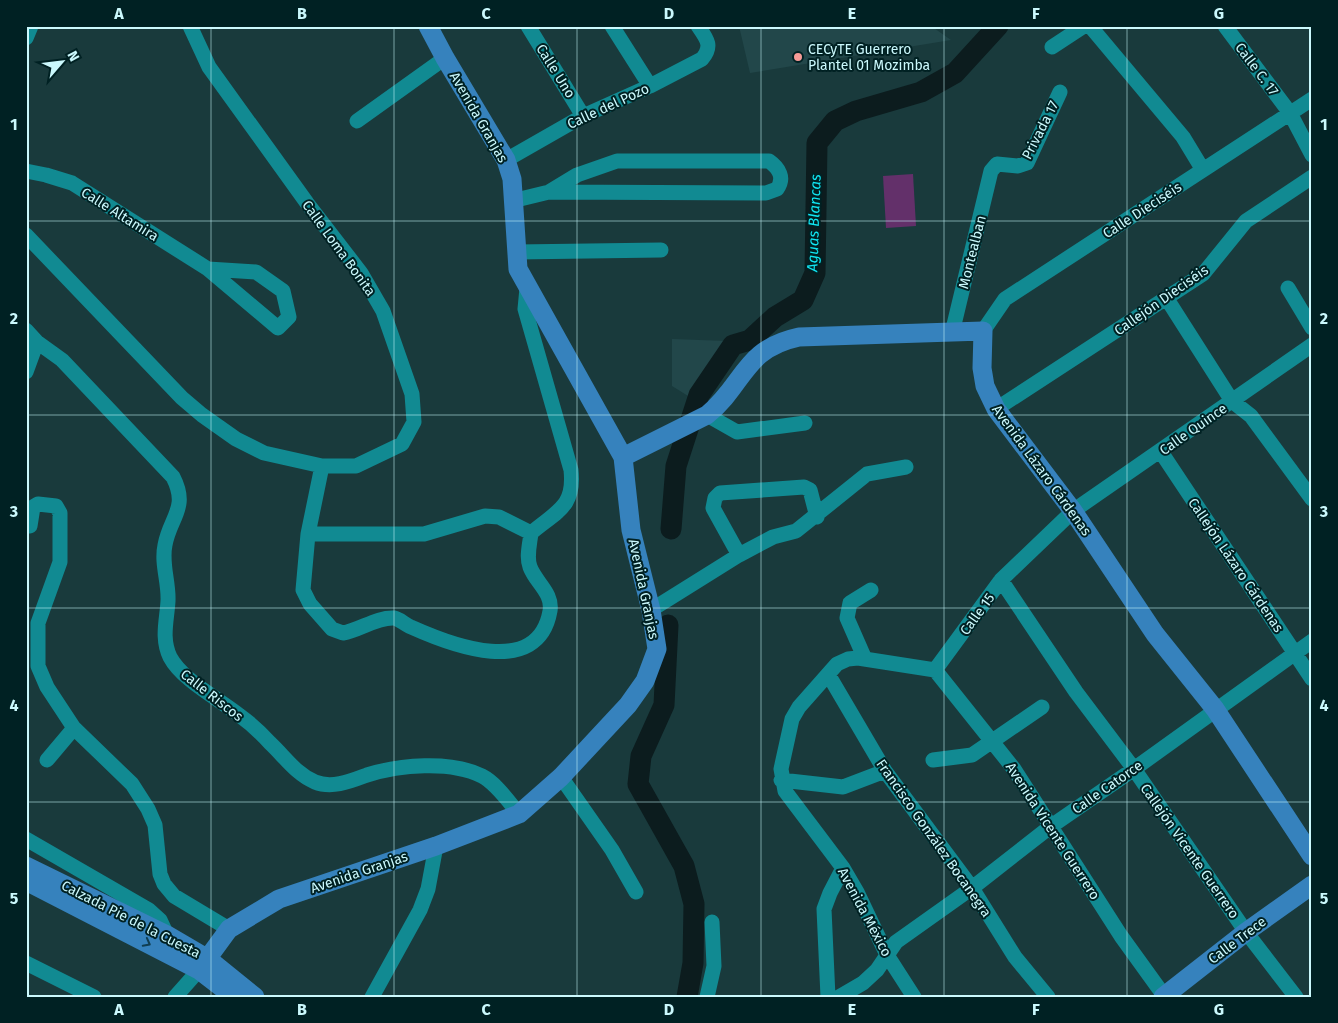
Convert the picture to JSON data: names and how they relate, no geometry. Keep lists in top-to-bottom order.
{
  "streets": {
    "main road": [
      "Avenida Granjas",
      "Avenida Lázaro Cárdenas",
      "Calzada Pie de la Cuesta",
      "Calle Trece"
    ],
    "street": [
      "Calle C. 17",
      "Calle Uno",
      "Calle del Pozo",
      "Privada 17",
      "Calle Dieciséis",
      "Calle Altamira",
      "Calle Loma Bonita",
      "Montealban",
      "Callejón Dieciséis",
      "Calle Quince",
      "Callejón Lázaro Cárdenas",
      "Calle 15",
      "Calle Riscos",
      "Calle Catorce",
      "Avenida Vicente Guerrero",
      "Francisco González Bocanegra",
      "Callejón Vicente Guerrero",
      "Avenida México"
    ]
  },
  "crossings": [
    ["Calle C. 17", "Calle Dieciséis"],
    ["Calle Uno", "Calle del Pozo"],
    ["Calle del Pozo", "Avenida Granjas"],
    ["Avenida Granjas", "Calle Riscos"],
    ["Avenida Granjas", "Calzada Pie de la Cuesta"],
    ["Privada 17", "Montealban"],
    ["Calle Dieciséis", "Avenida Lázaro Cárdenas"],
    ["Callejón Dieciséis", "Avenida Lázaro Cárdenas"],
    ["Calle Quince", "Avenida Lázaro Cárdenas"],
    ["Calle Quince", "Callejón Lázaro Cárdenas"],
    ["Calle Quince", "Calle 15"],
    ["Avenida Lázaro Cárdenas", "Calle 15"],
    ["Avenida Lázaro Cárdenas", "Calle Catorce"],
    ["Callejón Lázaro Cárdenas", "Calle Catorce"],
    ["Calle 15", "Avenida Vicente Guerrero"],
    ["Calle 15", "Callejón Vicente Guerrero"],
    ["Calle Catorce", "Avenida Vicente Guerrero"],
    ["Calle Catorce", "Francisco González Bocanegra"],
    ["Calle Catorce", "Callejón Vicente Guerrero"],
    ["Calle Catorce", "Avenida México"],
    ["Avenida Vicente Guerrero", "Calle Trece"],
    ["Callejón Vicente Guerrero", "Calle Trece"]
  ],
  "water": ["Aguas Blancas"],
  "places": ["CECyTE Guerrero Plantel 01 Mozimba"],
  "north": "top right",
  "grid": {
    "columns": [
      "A",
      "B",
      "C",
      "D",
      "E",
      "F",
      "G"
    ],
    "rows": [
      "1",
      "2",
      "3",
      "4",
      "5"
    ]
  }
}
